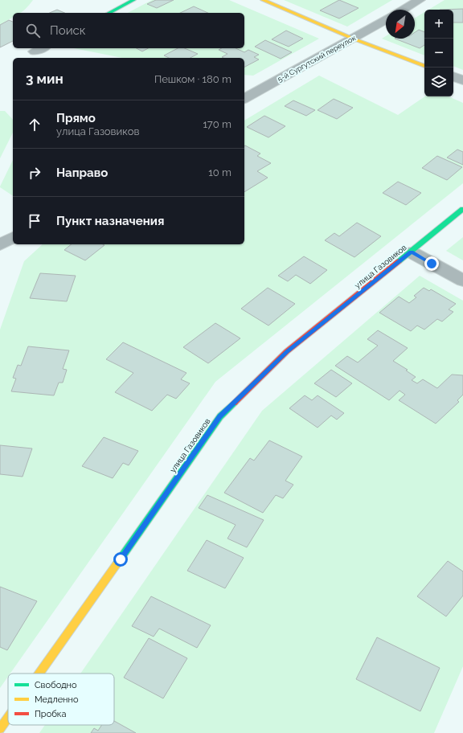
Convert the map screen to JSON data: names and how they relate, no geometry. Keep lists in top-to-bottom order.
{
  "streets": {
    "street": ["5-й Сургутский переулок", "улица Газовиков"]
  },
  "legend": ["Свободно", "Медленно", "Пробка"],
  "north": "bottom left",
  "page": {
    "map_buttons": ["+", "−"],
    "search": "Поиск",
    "heading": ["3 мин", "Пешком · 180 m"],
    "list": [
      ["Прямо", "улица Газовиков", "170 m"],
      ["Направо", "10 m"],
      "Пункт назначения"
    ]
  }
}
